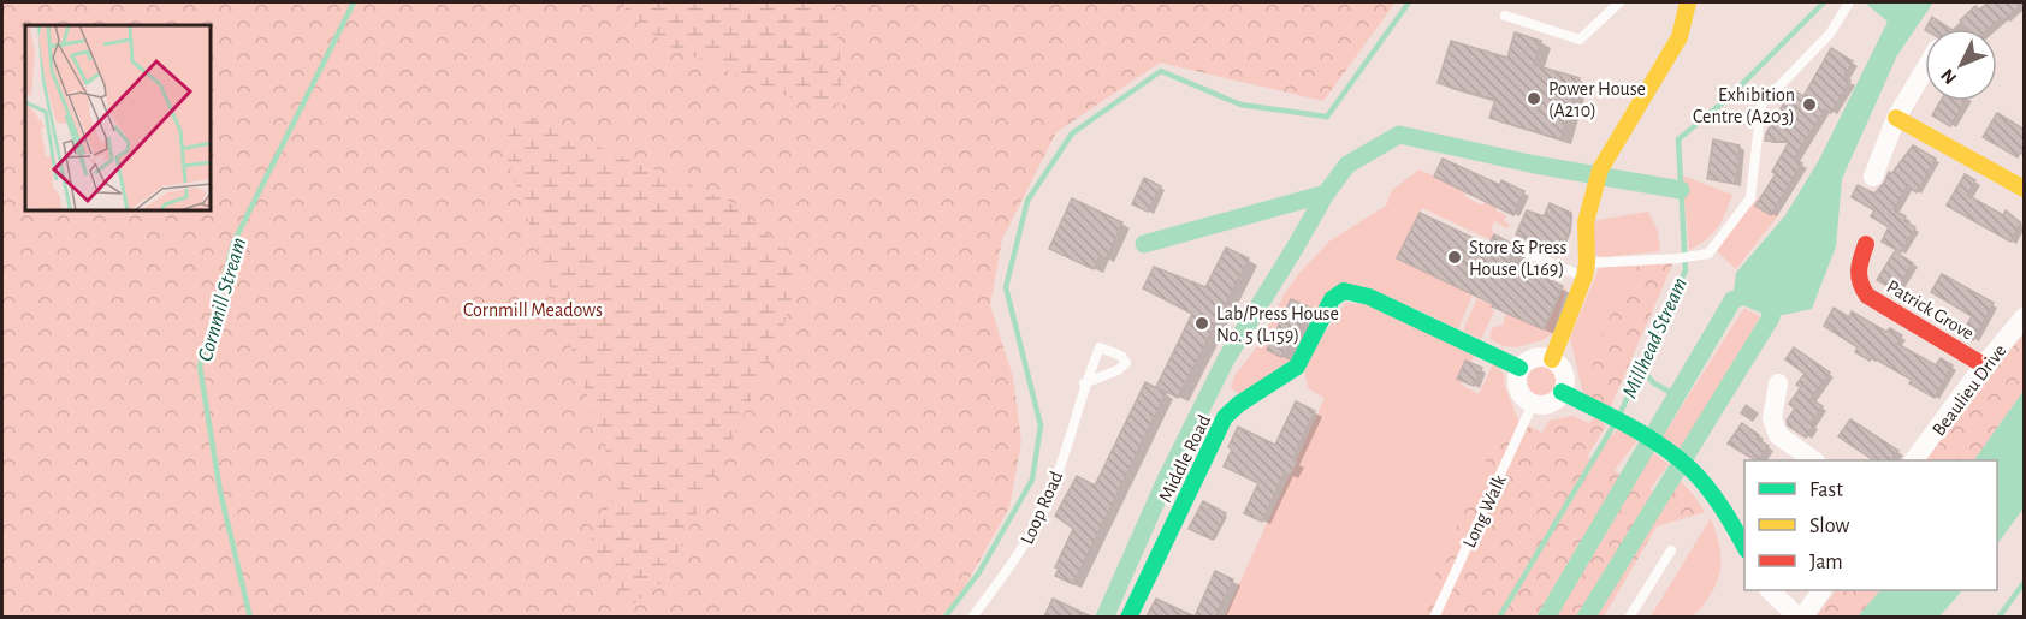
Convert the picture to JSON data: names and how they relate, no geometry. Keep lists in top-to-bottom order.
{
  "streets": {
    "street": ["Patrick Grove", "Beaulieu Drive", "Middle Road"],
    "lane": ["Loop Road", "Long Walk"]
  },
  "crossings": [
    ["Patrick Grove", "Beaulieu Drive"],
    ["Middle Road", "Long Walk"]
  ],
  "water": ["Cornmill Stream", "Millhead Stream"],
  "parks": ["Cornmill Meadows"],
  "places": [
    "Power House (A210)",
    "Exhibition Centre (A203)",
    "Store & Press House (L169)",
    "Lab/Press House No. 5 (L159)"
  ],
  "legend": ["Fast", "Slow", "Jam"],
  "north": "bottom left"
}
